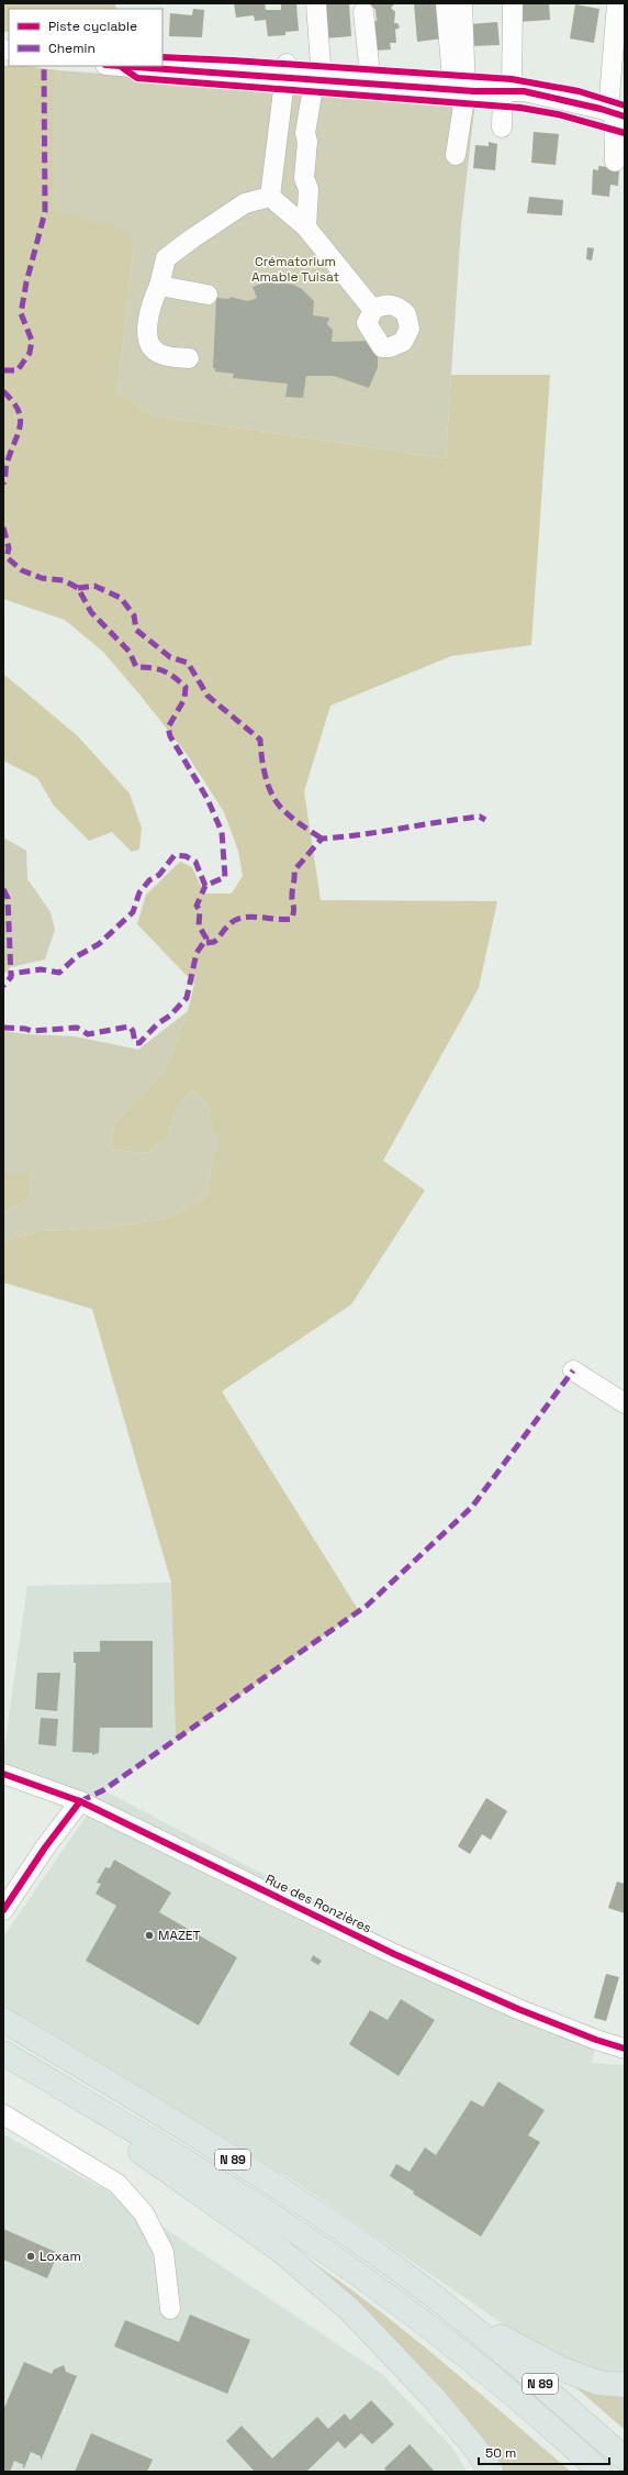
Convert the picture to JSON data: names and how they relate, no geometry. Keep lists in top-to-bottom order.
{
  "streets": {
    "highway": ["N 89"],
    "street": ["Rue des Ronzières"]
  },
  "parks": ["Crématorium Amable Tuisat"],
  "places": ["MAZET", "Loxam"],
  "legend": ["Piste cyclable", "Chemin"],
  "scale_bar": "50 m"
}
